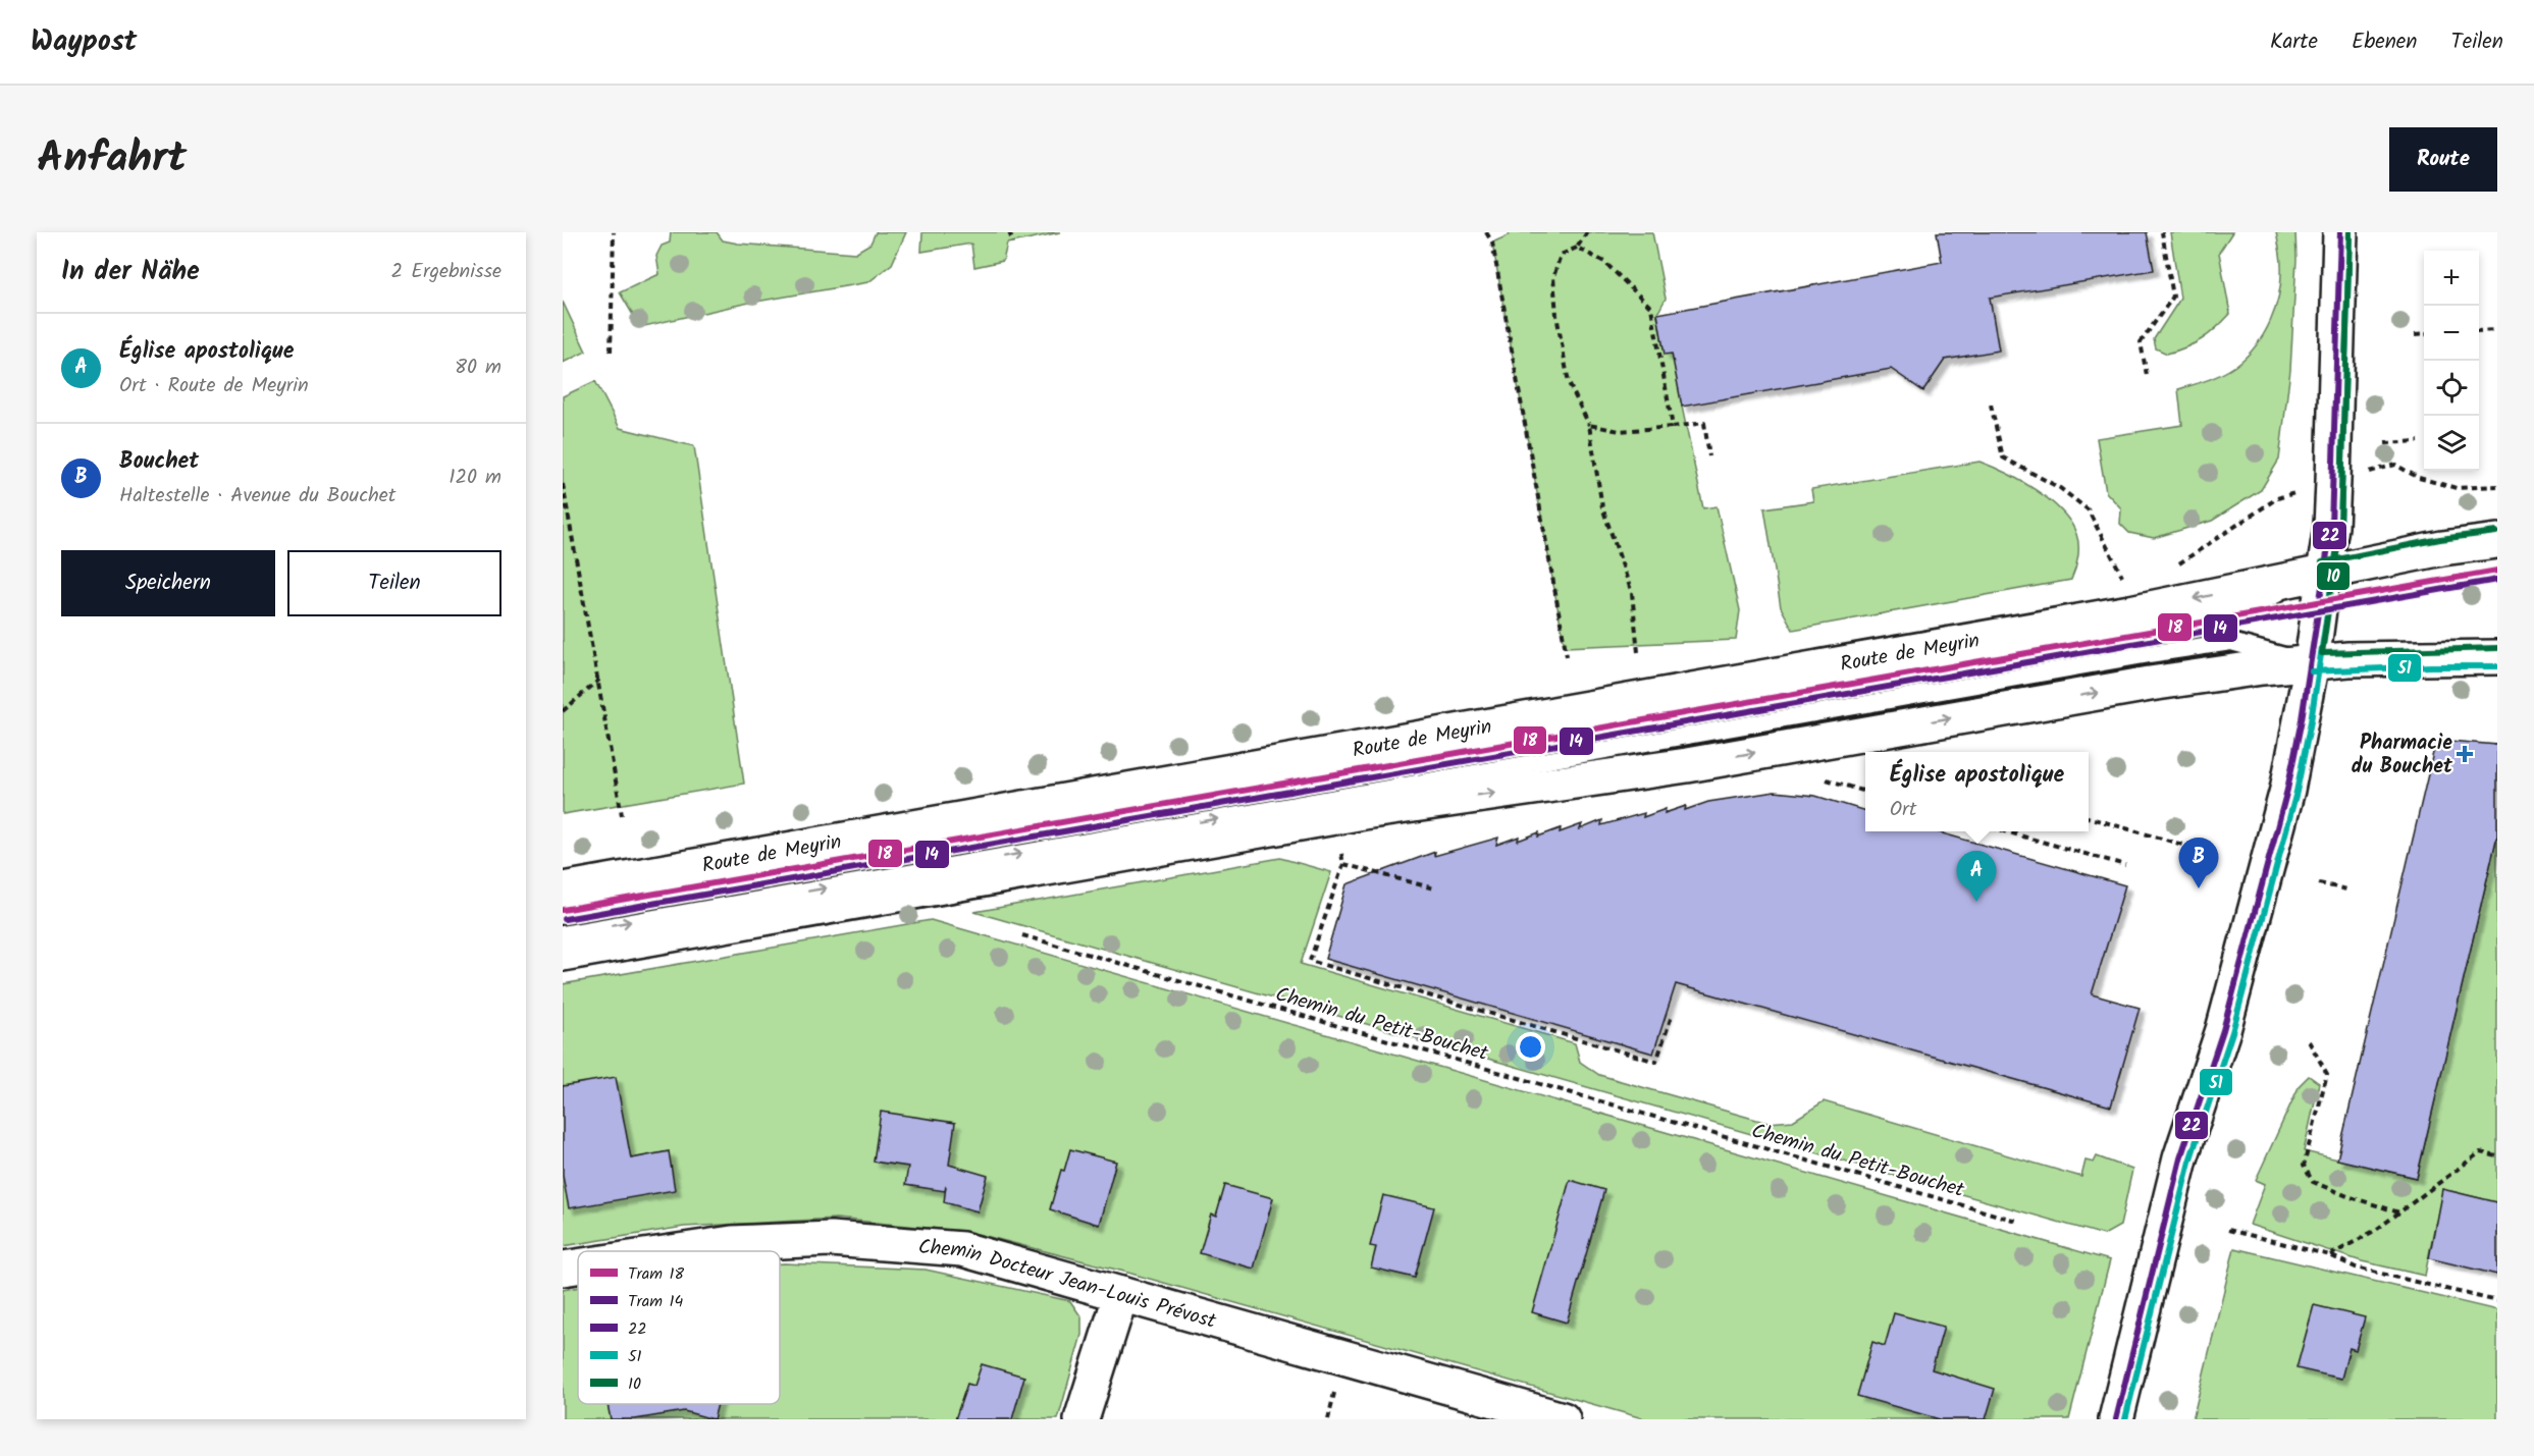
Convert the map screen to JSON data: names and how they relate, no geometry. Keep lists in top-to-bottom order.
{
  "streets": {
    "main road": ["Route de Meyrin", "Chemin Docteur Jean-Louis Prévost"],
    "path": ["Chemin du Petit-Bouchet"]
  },
  "places": {
    "health": ["Pharmacie du Bouchet"]
  },
  "lines": [
    "transit line 22",
    "transit line 51",
    "transit line 10",
    "tram line 18",
    "tram line 14"
  ],
  "legend": [
    "Tram 18",
    "Tram 14",
    "22",
    "51",
    "10"
  ],
  "page": {
    "header": "Waypost",
    "nav": ["Karte", "Ebenen", "Teilen"],
    "title": "Anfahrt",
    "buttons": [
      "Route",
      ["Speichern", "Teilen"]
    ],
    "heading": ["In der Nähe", "2 Ergebnisse"],
    "map_buttons": ["+", "−"],
    "list": [
      {
        "mark": "A",
        "name": "Église apostolique",
        "note": "Ort · Route de Meyrin",
        "value": "80 m"
      },
      {
        "mark": "B",
        "name": "Bouchet",
        "note": "Haltestelle · Avenue du Bouchet",
        "value": "120 m"
      }
    ],
    "popup": ["Église apostolique", "Ort"],
    "pins": ["B", "A"]
  }
}
